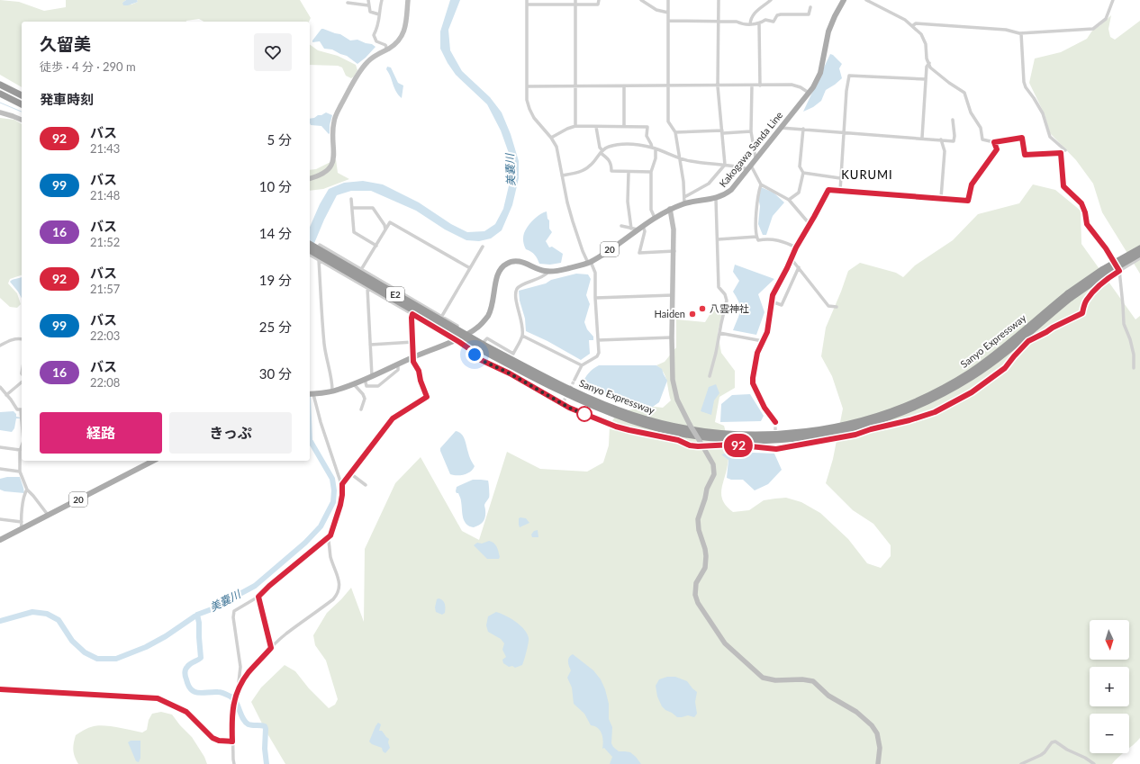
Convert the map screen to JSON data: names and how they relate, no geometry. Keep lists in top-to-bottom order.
{
  "streets": {
    "highway": ["E2", "Sanyo Expressway"],
    "main road": ["Kakogawa Sanda Line", "20"]
  },
  "districts": ["KURUMI"],
  "water": ["美嚢川"],
  "places": ["八雲神社", "Haiden"],
  "lines": ["bus line 92"],
  "north": "bottom",
  "page": {
    "on_map": "92",
    "heading": [
      ["久留美", "徒歩 · 4 分 · 290 m"],
      "発車時刻"
    ],
    "list": [
      {
        "mark": "92",
        "name": "バス",
        "note": "21:43",
        "value": "5 分"
      },
      {
        "mark": "99",
        "name": "バス",
        "note": "21:48",
        "value": "10 分"
      },
      {
        "mark": "16",
        "name": "バス",
        "note": "21:52",
        "value": "14 分"
      },
      {
        "mark": "92",
        "name": "バス",
        "note": "21:57",
        "value": "19 分"
      },
      {
        "mark": "99",
        "name": "バス",
        "note": "22:03",
        "value": "25 分"
      },
      {
        "mark": "16",
        "name": "バス",
        "note": "22:08",
        "value": "30 分"
      }
    ],
    "buttons": ["経路", "きっぷ"],
    "map_buttons": ["+", "−"]
  }
}
